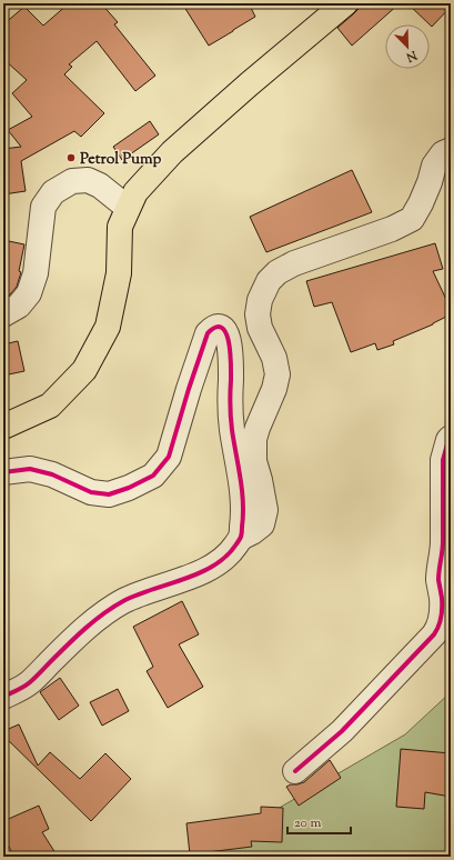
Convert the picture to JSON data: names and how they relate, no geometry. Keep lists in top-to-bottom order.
{
  "places": ["Petrol Pump"],
  "scale_bar": "20 m",
  "north": "bottom right"
}
